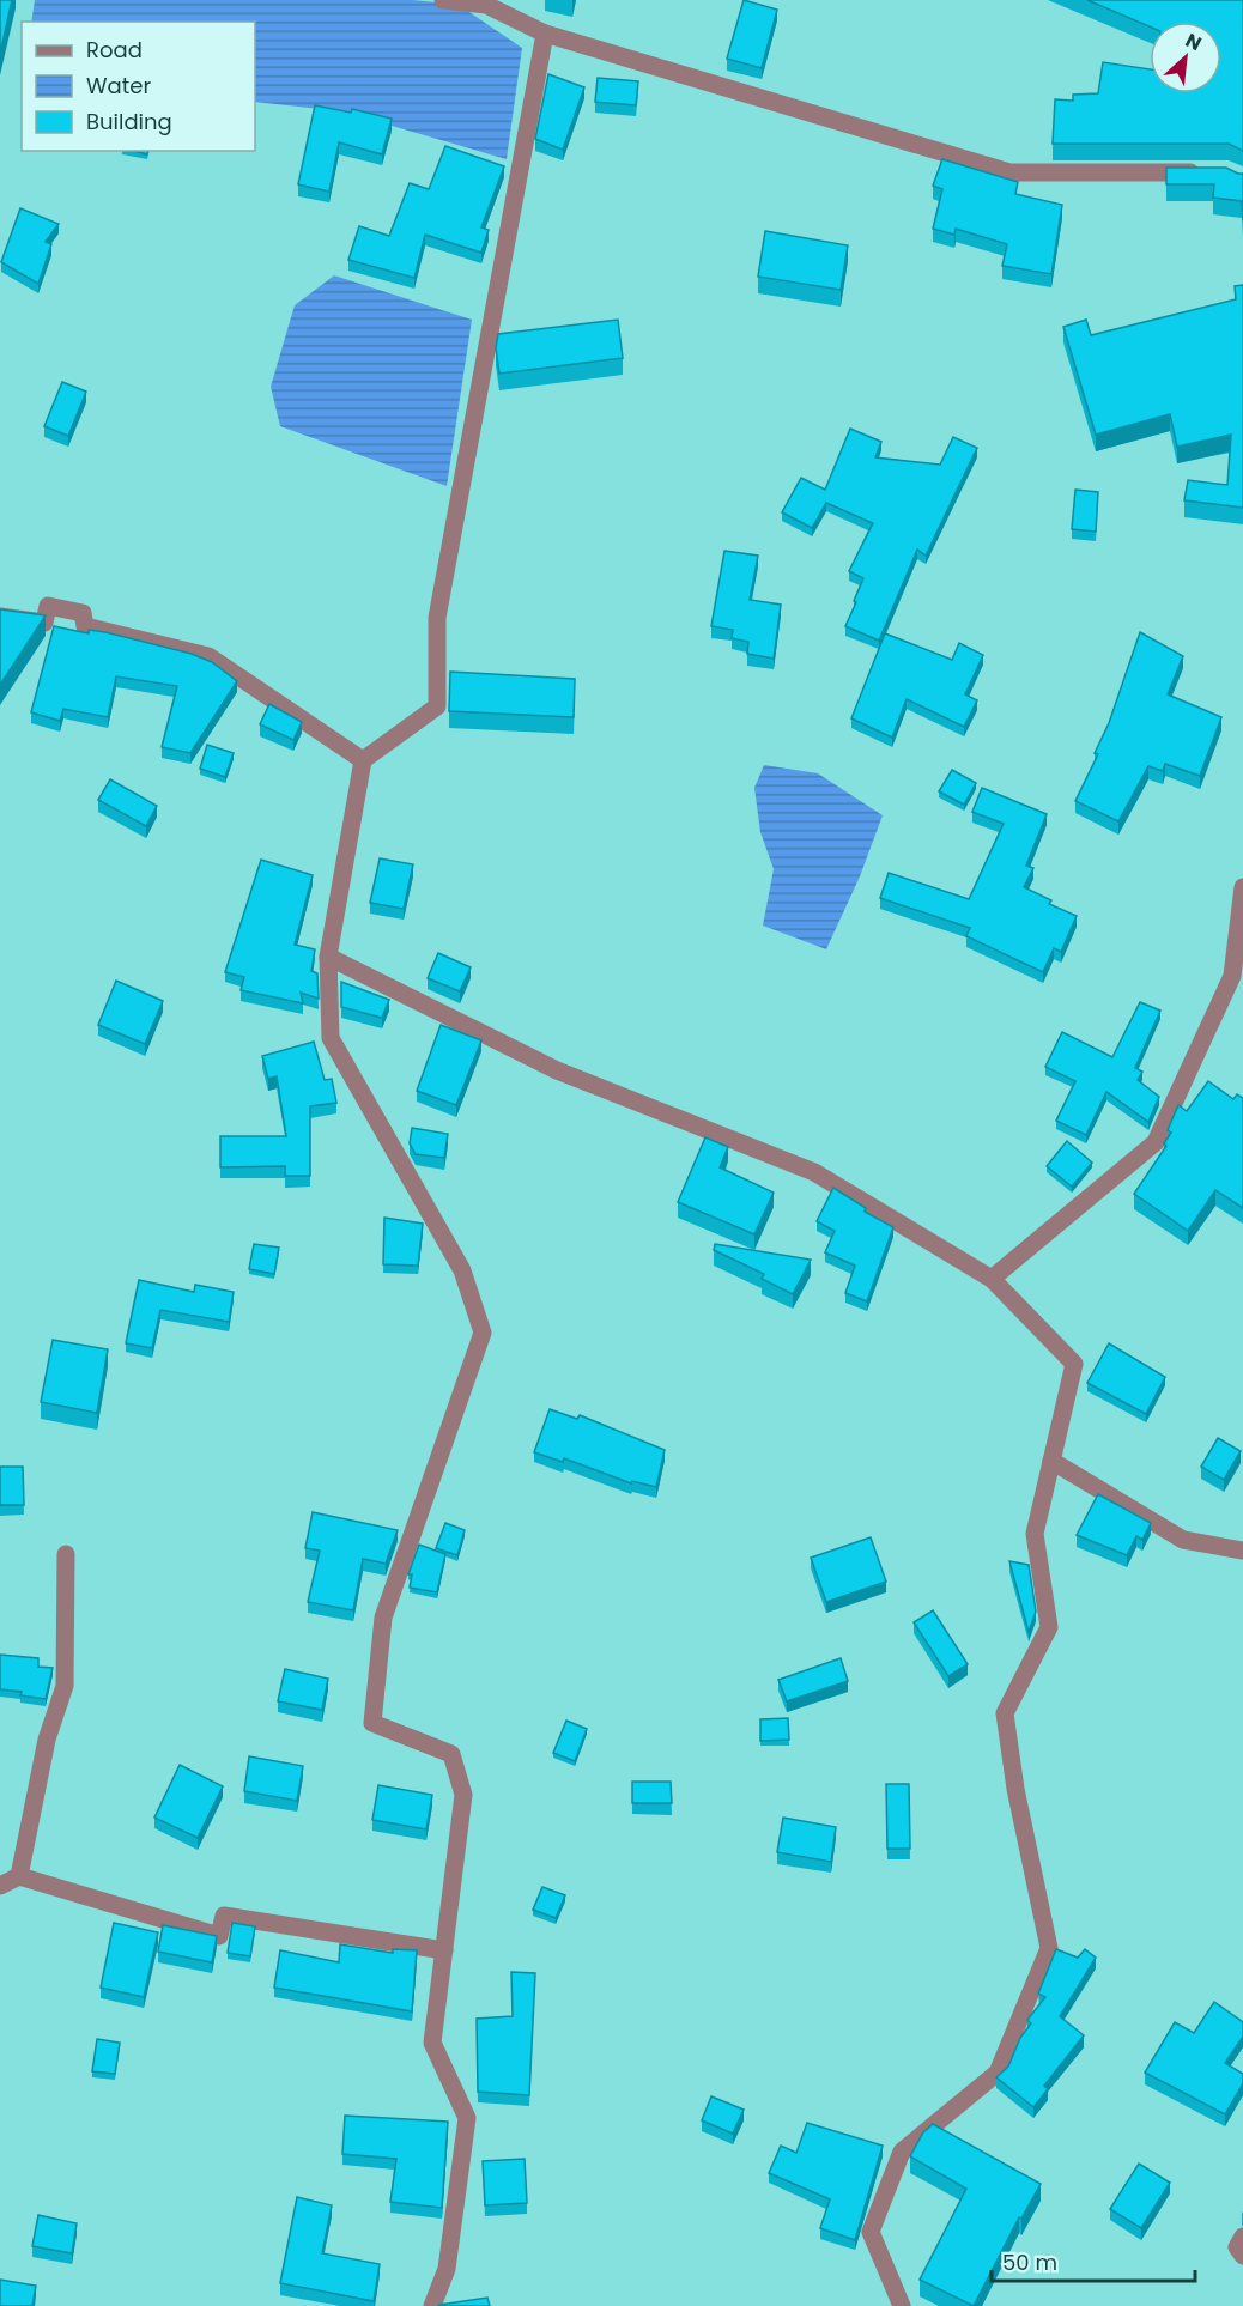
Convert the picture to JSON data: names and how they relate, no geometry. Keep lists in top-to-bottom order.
{
  "legend": ["Road", "Water", "Building"],
  "scale_bar": "50 m",
  "north": "top right"
}
